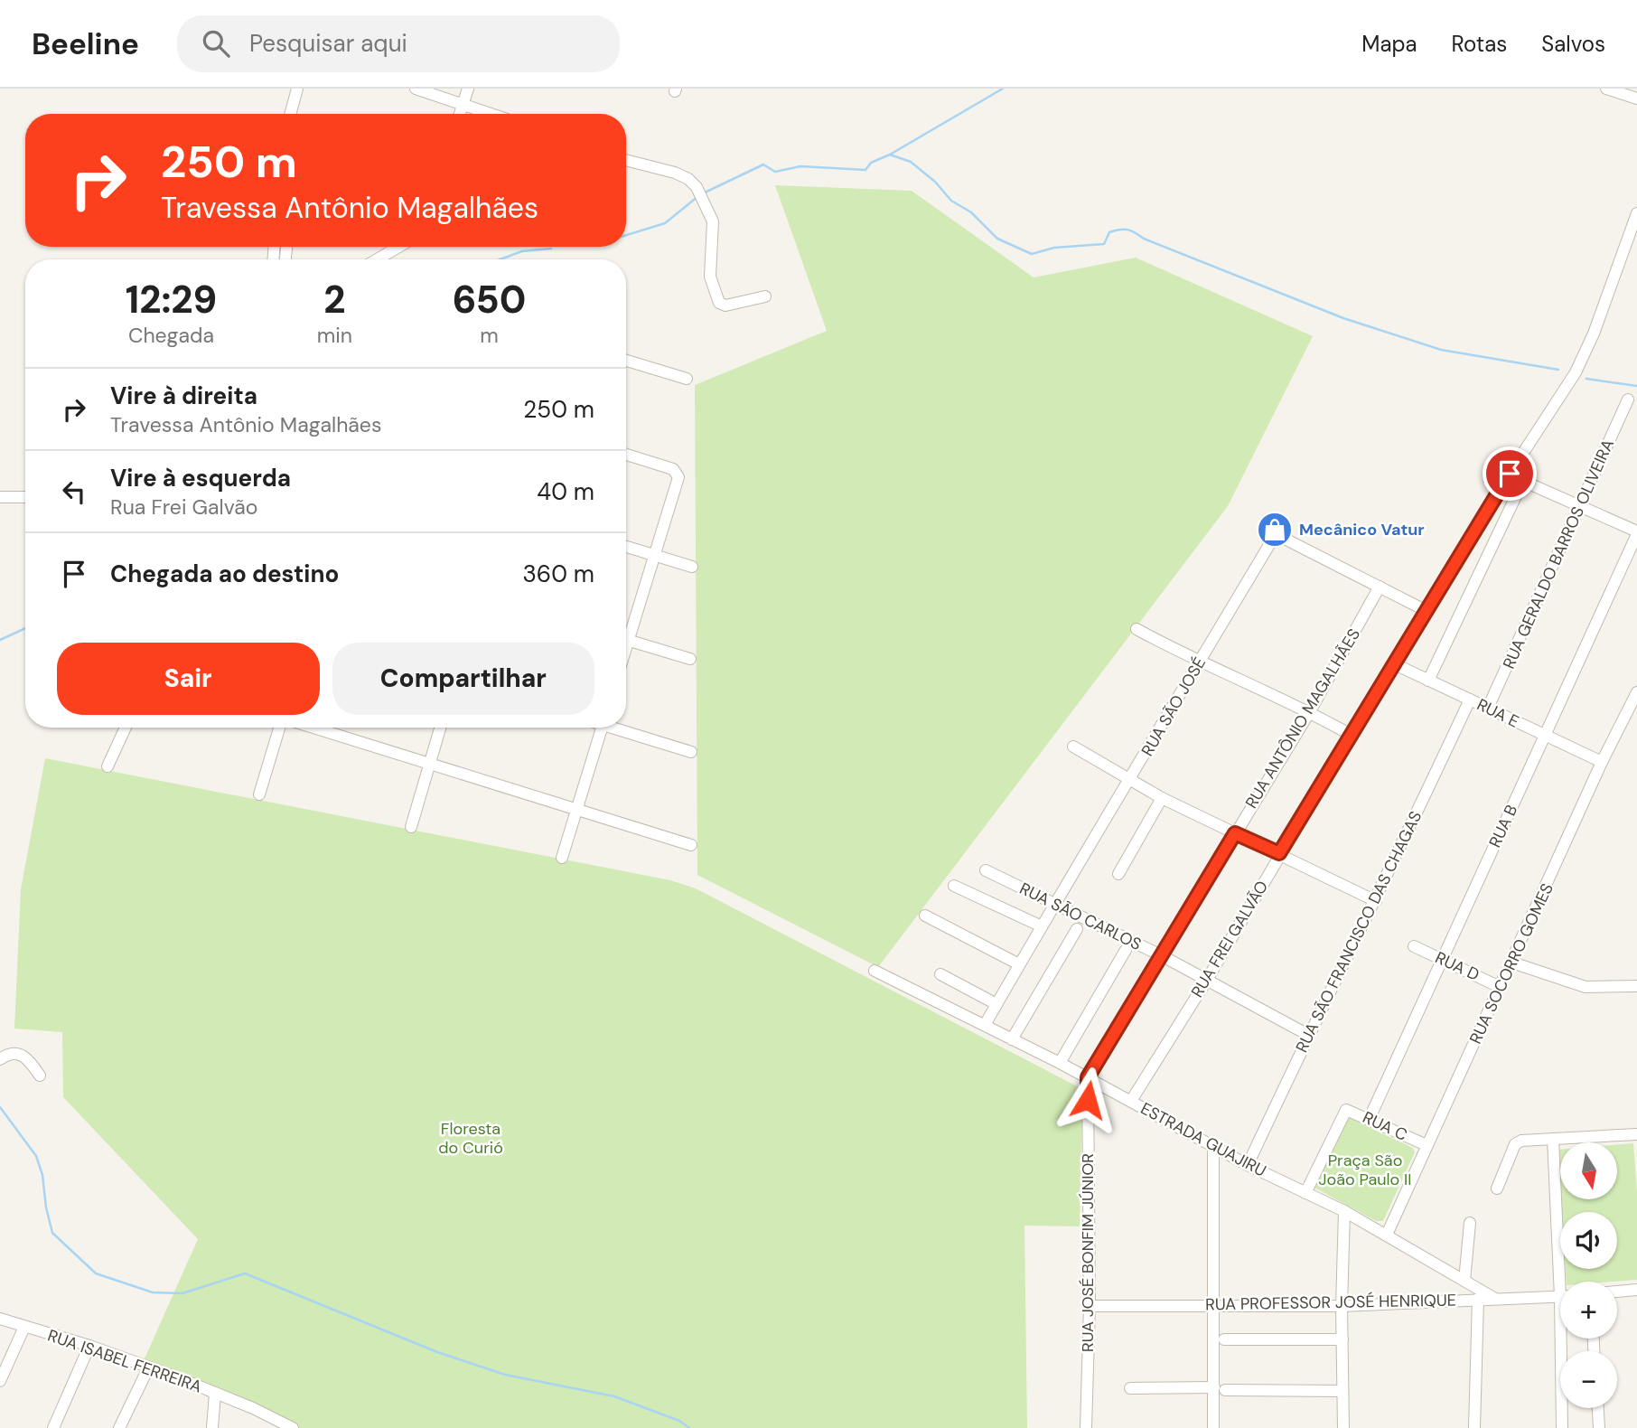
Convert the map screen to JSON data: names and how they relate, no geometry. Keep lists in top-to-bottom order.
{
  "streets": {
    "street": [
      "RUA GERALDO BARROS OLIVEIRA",
      "RUA SÃO JOSÉ",
      "RUA E",
      "RUA ANTÔNIO MAGALHÃES",
      "RUA B",
      "RUA SÃO CARLOS",
      "RUA SÃO FRANCISCO DAS CHAGAS",
      "RUA FREI GALVÃO",
      "RUA SOCORRO GOMES",
      "RUA D",
      "RUA C",
      "ESTRADA GUAJIRU",
      "RUA JOSÉ BONFIM JÚNIOR",
      "RUA PROFESSOR JOSÉ HENRIQUE",
      "RUA ISABEL FERREIRA"
    ]
  },
  "crossings": [
    ["RUA GERALDO BARROS OLIVEIRA", "RUA E"],
    ["RUA SÃO JOSÉ", "RUA ANTÔNIO MAGALHÃES"],
    ["RUA SÃO JOSÉ", "RUA SÃO CARLOS"],
    ["RUA SÃO JOSÉ", "RUA FREI GALVÃO"],
    ["RUA SÃO JOSÉ", "ESTRADA GUAJIRU"],
    ["RUA E", "RUA B"],
    ["RUA E", "RUA SÃO FRANCISCO DAS CHAGAS"],
    ["RUA E", "RUA FREI GALVÃO"],
    ["RUA E", "RUA SOCORRO GOMES"],
    ["RUA ANTÔNIO MAGALHÃES", "RUA SÃO CARLOS"],
    ["RUA ANTÔNIO MAGALHÃES", "ESTRADA GUAJIRU"],
    ["RUA ANTÔNIO MAGALHÃES", "RUA JOSÉ BONFIM JÚNIOR"],
    ["RUA B", "RUA D"],
    ["RUA B", "RUA C"],
    ["RUA SÃO CARLOS", "RUA SÃO FRANCISCO DAS CHAGAS"],
    ["RUA SÃO CARLOS", "RUA FREI GALVÃO"],
    ["RUA SÃO FRANCISCO DAS CHAGAS", "ESTRADA GUAJIRU"],
    ["RUA FREI GALVÃO", "ESTRADA GUAJIRU"],
    ["RUA SOCORRO GOMES", "RUA D"],
    ["RUA SOCORRO GOMES", "RUA C"],
    ["RUA SOCORRO GOMES", "ESTRADA GUAJIRU"],
    ["RUA C", "ESTRADA GUAJIRU"],
    ["ESTRADA GUAJIRU", "RUA JOSÉ BONFIM JÚNIOR"],
    ["ESTRADA GUAJIRU", "RUA PROFESSOR JOSÉ HENRIQUE"],
    ["RUA JOSÉ BONFIM JÚNIOR", "RUA PROFESSOR JOSÉ HENRIQUE"]
  ],
  "parks": ["Floresta do Curió", "Praça São João Paulo II"],
  "places": {
    "shop": ["Mecânico Vatur"]
  },
  "north": "bottom",
  "page": {
    "header": "Beeline",
    "search": "Pesquisar aqui",
    "nav": ["Mapa", "Rotas", "Salvos"],
    "turn": ["250 m", "Travessa Antônio Magalhães"],
    "eta": [
      "12:29",
      "Chegada",
      "2",
      "min",
      "650",
      "m"
    ],
    "list": [
      {
        "name": "Vire à direita",
        "note": "Travessa Antônio Magalhães",
        "value": "250 m"
      },
      {
        "name": "Vire à esquerda",
        "note": "Rua Frei Galvão",
        "value": "40 m"
      },
      {
        "name": "Chegada ao destino",
        "value": "360 m"
      }
    ],
    "buttons": ["Sair", "Compartilhar"],
    "map_buttons": ["+", "−"]
  }
}
